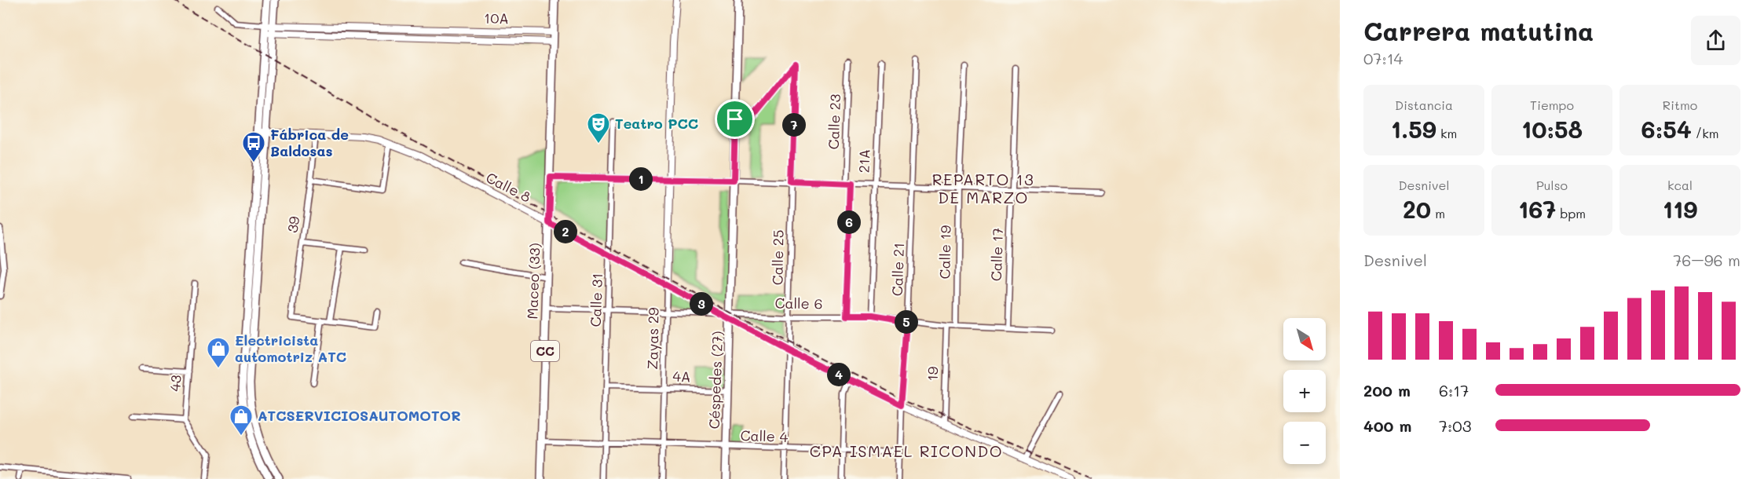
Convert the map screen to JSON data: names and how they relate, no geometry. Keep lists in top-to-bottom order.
{
  "streets": {
    "main road": ["Maceo (33)", "CC", "Céspedes (27)"],
    "street": [
      "10A",
      "Calle 23",
      "21A",
      "Calle 8",
      "39",
      "Calle 19",
      "Calle 17",
      "Calle 25",
      "Calle 21",
      "Calle 31",
      "Calle 6",
      "Zayas 29",
      "19",
      "4A",
      "43",
      "Calle 4"
    ]
  },
  "crossings": [
    ["10A", "Maceo (33)"],
    ["Calle 23", "Calle 6"],
    ["21A", "Calle 6"],
    ["Calle 8", "39"],
    ["Calle 8", "Calle 25"],
    ["Calle 8", "Calle 21"],
    ["Calle 8", "Maceo (33)"],
    ["Calle 8", "Calle 31"],
    ["Calle 8", "Calle 6"],
    ["Calle 8", "Zayas 29"],
    ["Calle 8", "19"],
    ["Calle 8", "Céspedes (27)"],
    ["Calle 19", "Calle 6"],
    ["Calle 17", "Calle 6"],
    ["Calle 25", "Calle 6"],
    ["Calle 25", "Céspedes (27)"],
    ["Calle 25", "Calle 4"],
    ["Calle 21", "Calle 6"],
    ["Calle 21", "Calle 4"],
    ["Maceo (33)", "Calle 4"],
    ["Calle 31", "4A"],
    ["Calle 31", "Calle 4"],
    ["Calle 6", "19"],
    ["Calle 6", "Céspedes (27)"],
    ["Zayas 29", "4A"],
    ["Zayas 29", "Calle 4"],
    ["4A", "Céspedes (27)"],
    ["Céspedes (27)", "Calle 4"]
  ],
  "districts": ["REPARTO 13 DE MARZO", "CPA ISMAEL RICONDO"],
  "places": {
    "theatre": ["Teatro PCC"],
    "bus stop": ["Fábrica de Baldosas"],
    "shop": ["Electricista automotriz ATC", "ATCSERVICIOSAUTOMOTOR"]
  },
  "north": "bottom right",
  "page": {
    "heading": ["Carrera matutina", "07:14"],
    "stats": [
      ["Distancia", "1.59 km"],
      ["Tiempo", "10:58"],
      ["Ritmo", "6:54 /km"],
      ["Desnivel", "20 m"],
      ["Pulso", "167 bpm"],
      ["kcal", "119"]
    ],
    "pins": [
      "7",
      "1",
      "6",
      "2",
      "3",
      "5",
      "4"
    ],
    "chart": ["Desnivel", "76–96 m"],
    "map_buttons": ["+", "−"],
    "list": [
      {
        "name": "200 m",
        "note": "6:17"
      },
      {
        "name": "400 m",
        "note": "7:03"
      }
    ]
  }
}
